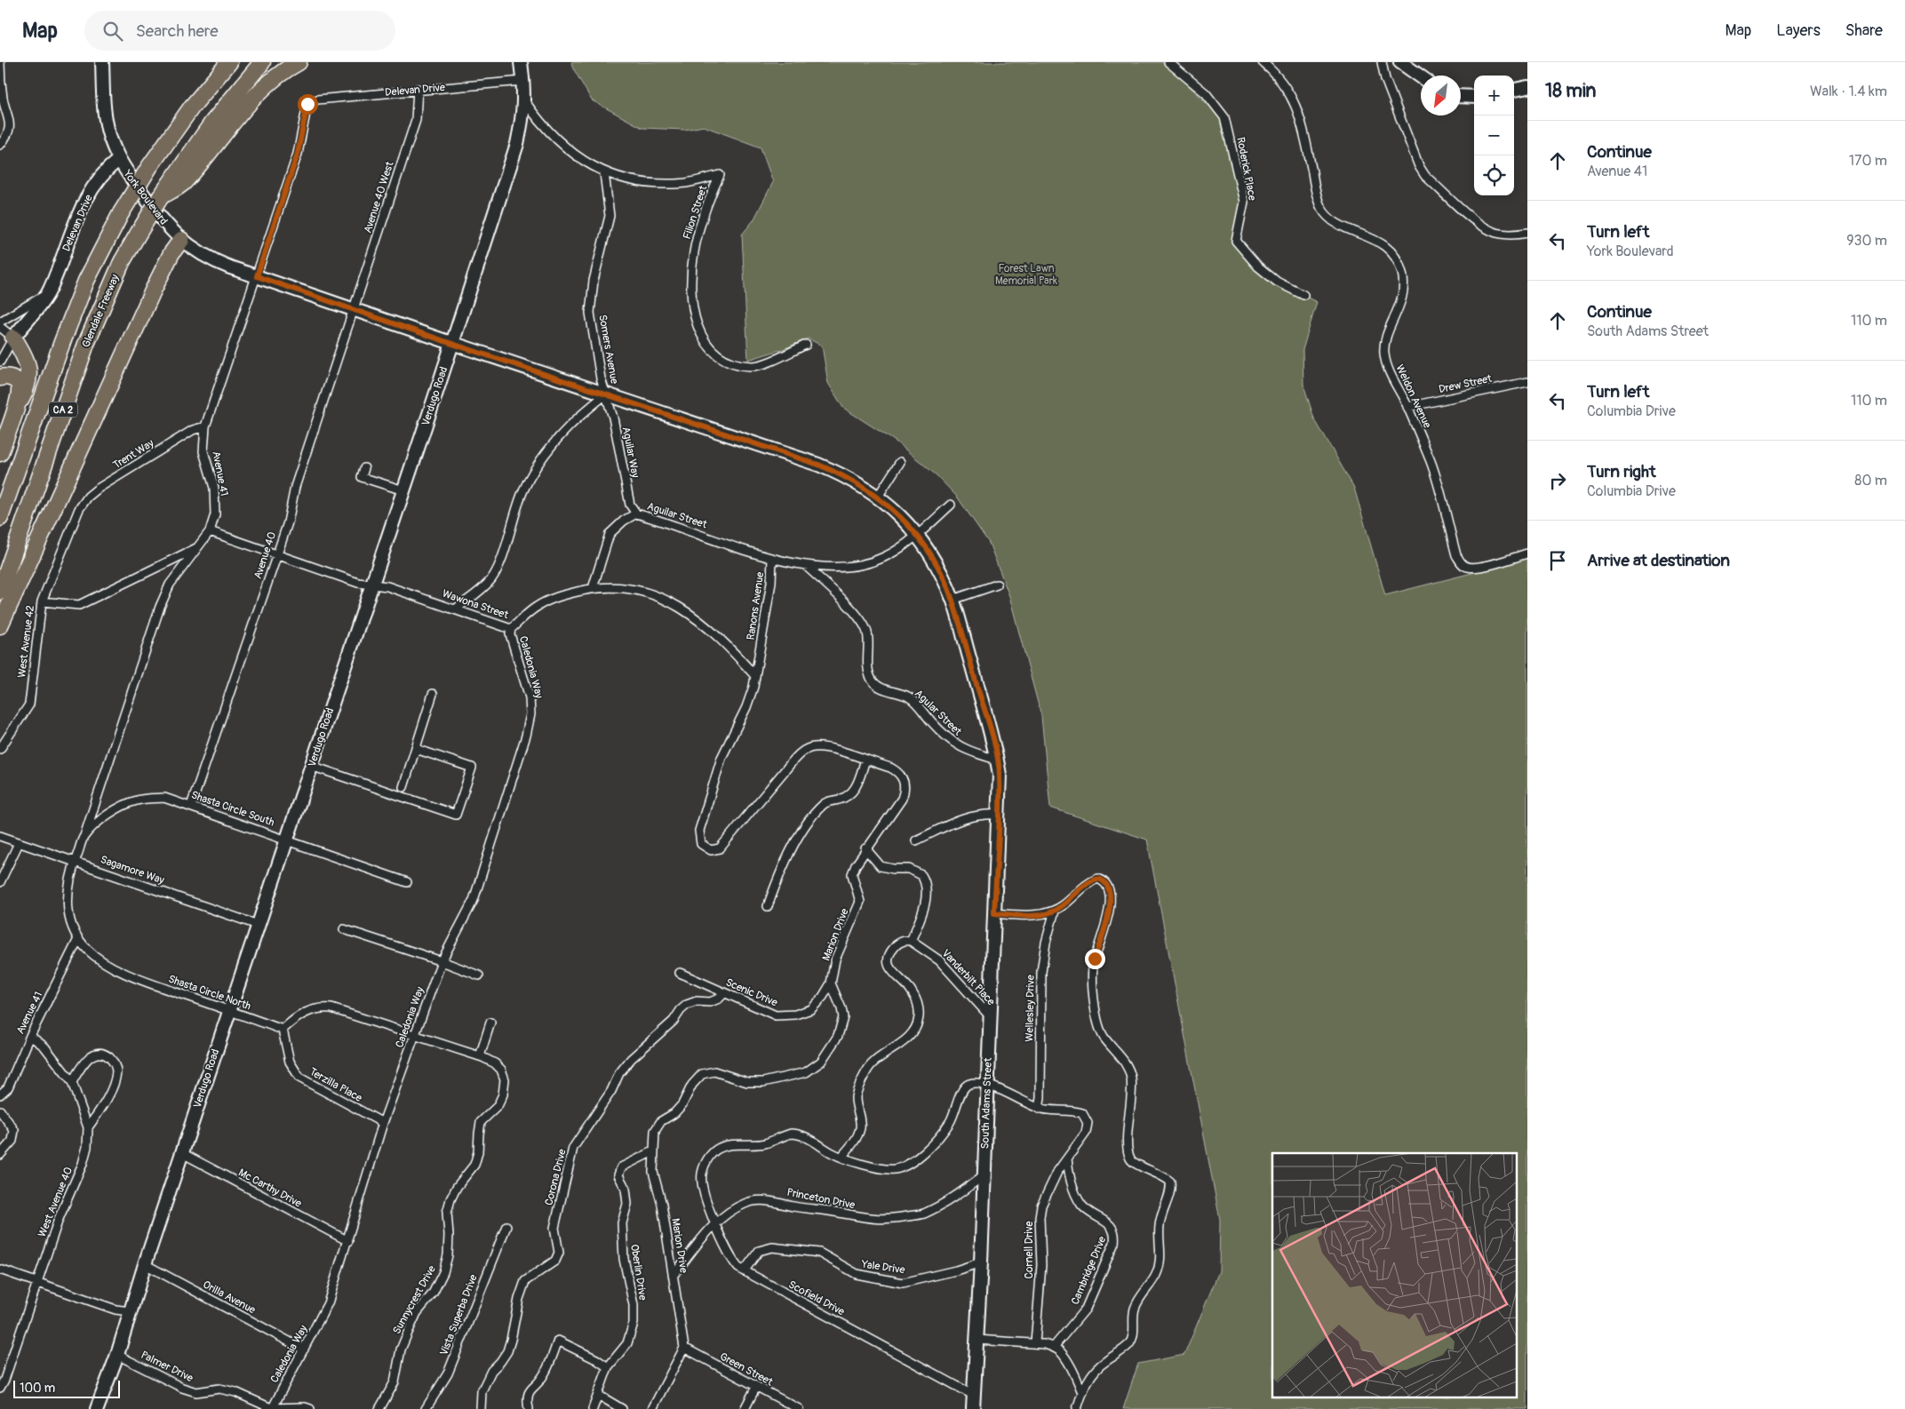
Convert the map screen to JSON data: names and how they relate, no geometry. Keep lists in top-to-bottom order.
{
  "streets": {
    "highway": ["Glendale Freeway", "CA 2"],
    "street": [
      "Delevan Drive",
      "Roderick Place",
      "York Boulevard",
      "Avenue 40 West",
      "Filion Street",
      "Somers Avenue",
      "Drew Street",
      "Verdugo Road",
      "Weldon Avenue",
      "Aguilar Way",
      "Trent Way",
      "Avenue 41",
      "Aguilar Street",
      "Avenue 40",
      "Wawona Street",
      "Ranons Avenue",
      "West Avenue 42",
      "Caledonia Way",
      "Agular Street",
      "Shasta Circle South",
      "Sagamore Way",
      "Marion Drive",
      "Vanderbilt Place",
      "Shasta Circle North",
      "Scenic Drive",
      "Wellesley Drive",
      "Terzilla Place",
      "South Adams Street",
      "Corona Drive",
      "Mc Carthy Drive",
      "Princeton Drive",
      "West Avenue 40",
      "Cornell Drive",
      "Yale Drive",
      "Cambridge Drive",
      "Oberlin Drive",
      "Orilla Avenue",
      "Scofield Drive",
      "Sunnycrest Drive",
      "Vista Superba Drive",
      "Palmer Drive",
      "Green Street"
    ]
  },
  "crossings": [
    ["Delevan Drive", "York Boulevard"],
    ["Delevan Drive", "Avenue 40 West"],
    ["Delevan Drive", "Verdugo Road"],
    ["Delevan Drive", "Avenue 41"],
    ["York Boulevard", "Avenue 40 West"],
    ["York Boulevard", "Somers Avenue"],
    ["York Boulevard", "Verdugo Road"],
    ["York Boulevard", "Aguilar Way"],
    ["York Boulevard", "Avenue 41"],
    ["York Boulevard", "Avenue 40"],
    ["York Boulevard", "Ranons Avenue"],
    ["York Boulevard", "Agular Street"],
    ["York Boulevard", "South Adams Street"],
    ["Avenue 40 West", "Avenue 40"],
    ["Filion Street", "Somers Avenue"],
    ["Filion Street", "Verdugo Road"],
    ["Somers Avenue", "Aguilar Way"],
    ["Somers Avenue", "Wawona Street"],
    ["Drew Street", "Weldon Avenue"],
    ["Verdugo Road", "Wawona Street"],
    ["Verdugo Road", "Shasta Circle South"],
    ["Verdugo Road", "Sagamore Way"],
    ["Verdugo Road", "Shasta Circle North"],
    ["Verdugo Road", "Mc Carthy Drive"],
    ["Verdugo Road", "Orilla Avenue"],
    ["Verdugo Road", "Palmer Drive"],
    ["Aguilar Way", "Aguilar Street"],
    ["Trent Way", "Avenue 41"],
    ["Trent Way", "West Avenue 42"],
    ["Avenue 41", "Wawona Street"],
    ["Avenue 41", "Shasta Circle South"],
    ["Avenue 41", "Shasta Circle North"],
    ["Avenue 41", "West Avenue 40"],
    ["Aguilar Street", "Wawona Street"],
    ["Aguilar Street", "Ranons Avenue"],
    ["Avenue 40", "Wawona Street"],
    ["Avenue 40", "Shasta Circle South"],
    ["Wawona Street", "Ranons Avenue"],
    ["Wawona Street", "Caledonia Way"],
    ["Ranons Avenue", "Agular Street"],
    ["Ranons Avenue", "Marion Drive"],
    ["Caledonia Way", "Terzilla Place"],
    ["Caledonia Way", "Mc Carthy Drive"],
    ["Caledonia Way", "Orilla Avenue"],
    ["Caledonia Way", "Sunnycrest Drive"],
    ["Caledonia Way", "Palmer Drive"],
    ["Shasta Circle South", "Sagamore Way"],
    ["Shasta Circle South", "Shasta Circle North"],
    ["Sagamore Way", "Shasta Circle North"],
    ["Marion Drive", "Scenic Drive"],
    ["Marion Drive", "Princeton Drive"],
    ["Marion Drive", "Oberlin Drive"],
    ["Marion Drive", "Green Street"],
    ["Vanderbilt Place", "South Adams Street"],
    ["Shasta Circle North", "Terzilla Place"],
    ["Scenic Drive", "Corona Drive"],
    ["Wellesley Drive", "Cornell Drive"],
    ["South Adams Street", "Princeton Drive"],
    ["South Adams Street", "Yale Drive"],
    ["South Adams Street", "Scofield Drive"],
    ["Princeton Drive", "Scofield Drive"],
    ["Cornell Drive", "Cambridge Drive"],
    ["Yale Drive", "Scofield Drive"]
  ],
  "parks": ["Forest Lawn Memorial Park"],
  "scale_bar": "100 m",
  "north": "bottom left",
  "page": {
    "header": "Map",
    "search": "Search here",
    "nav": ["Map", "Layers", "Share"],
    "heading": ["18 min", "Walk · 1.4 km"],
    "map_buttons": ["+", "−"],
    "list": [
      ["Continue", "Avenue 41", "170 m"],
      ["Turn left", "York Boulevard", "930 m"],
      ["Continue", "South Adams Street", "110 m"],
      ["Turn left", "Columbia Drive", "110 m"],
      ["Turn right", "Columbia Drive", "80 m"],
      "Arrive at destination"
    ],
    "scale": "100 m"
  }
}
